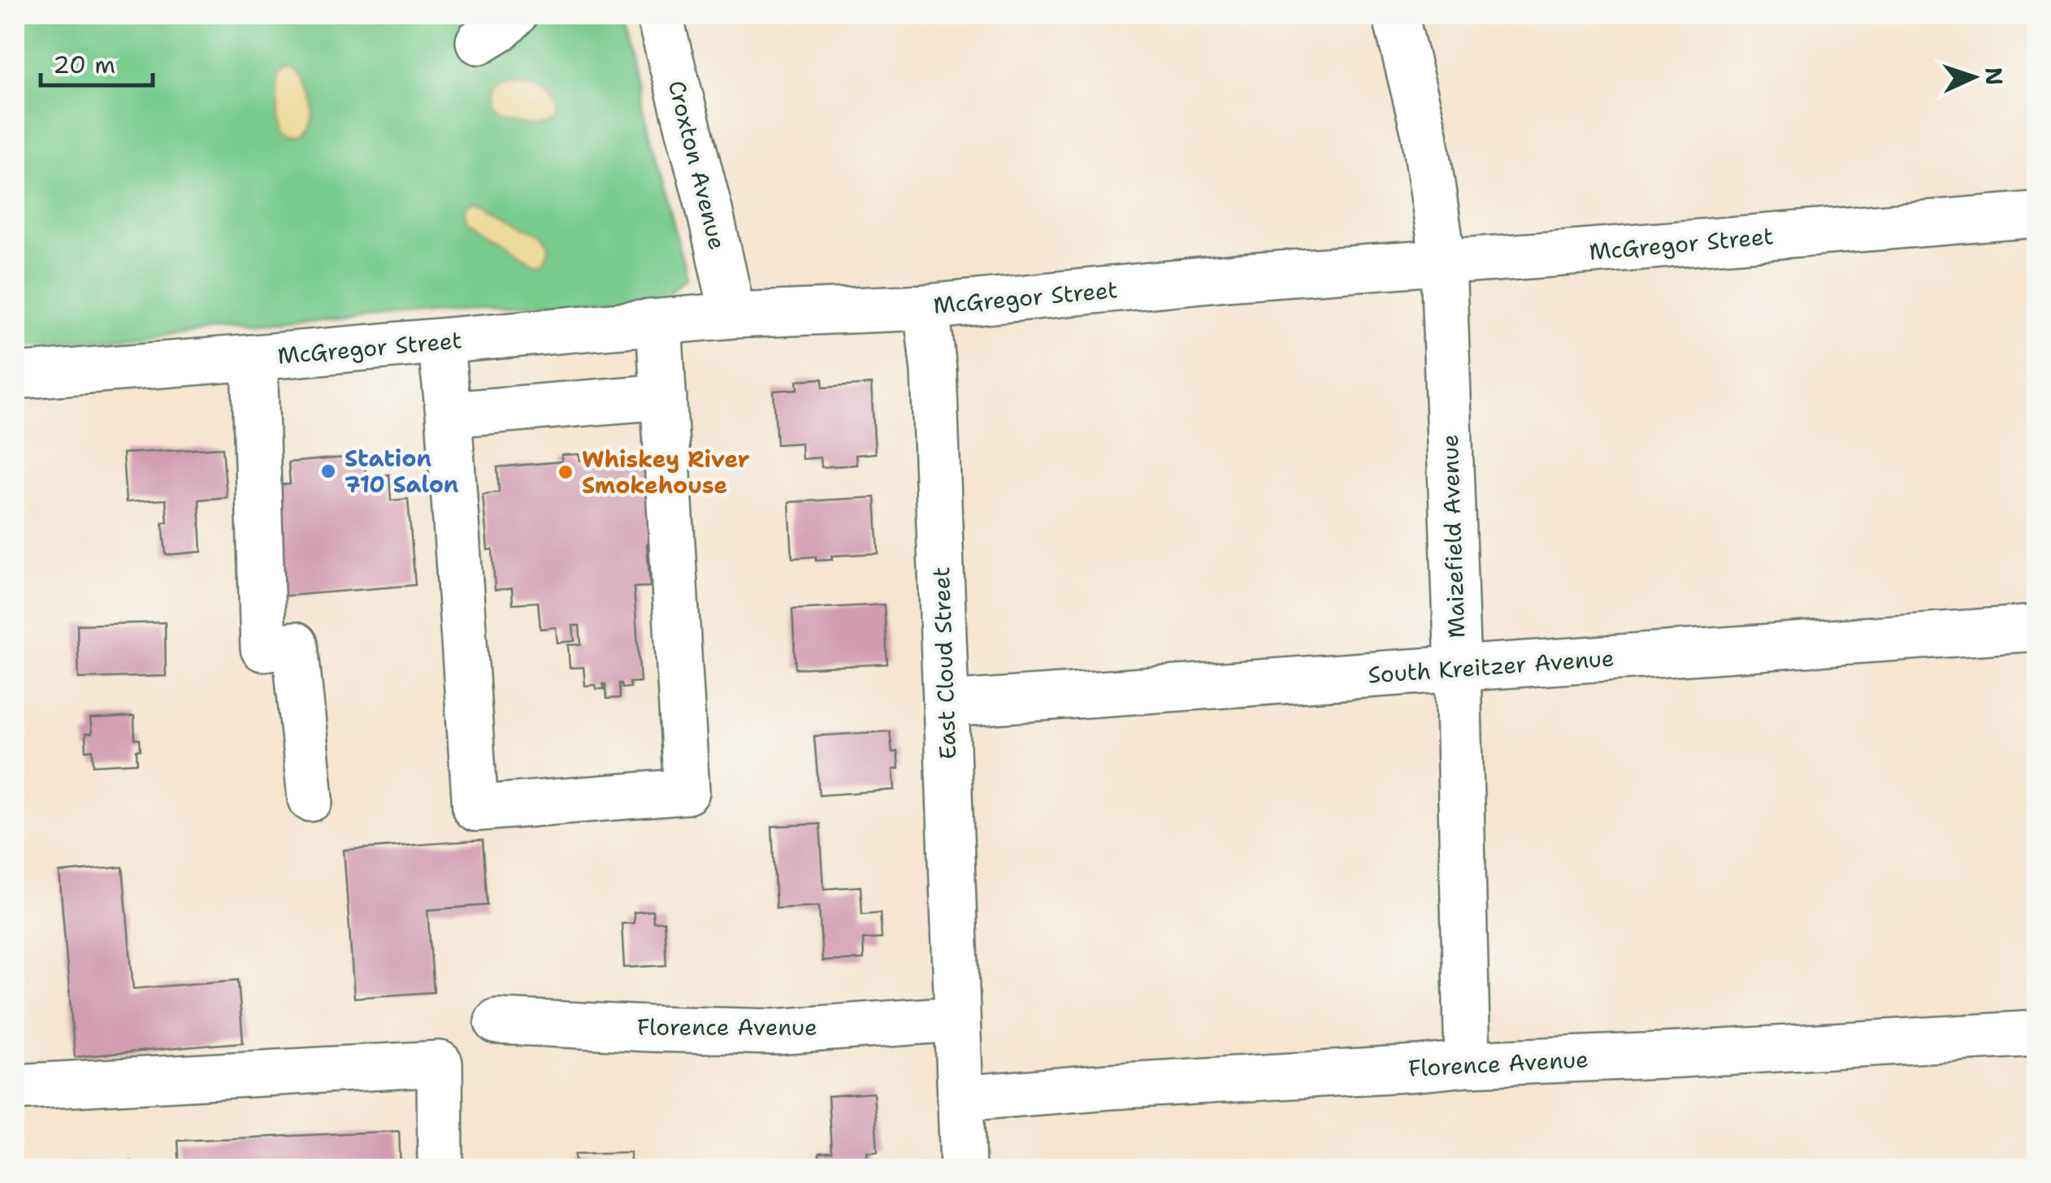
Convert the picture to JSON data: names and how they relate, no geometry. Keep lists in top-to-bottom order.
{
  "streets": {
    "street": [
      "Croxton Avenue",
      "McGregor Street",
      "Maizefield Avenue",
      "East Cloud Street",
      "South Kreitzer Avenue",
      "Florence Avenue"
    ]
  },
  "crossings": [
    ["Croxton Avenue", "McGregor Street"],
    ["McGregor Street", "Maizefield Avenue"],
    ["McGregor Street", "East Cloud Street"],
    ["Maizefield Avenue", "South Kreitzer Avenue"],
    ["Maizefield Avenue", "Florence Avenue"],
    ["East Cloud Street", "South Kreitzer Avenue"],
    ["East Cloud Street", "Florence Avenue"]
  ],
  "places": ["Station 710 Salon", "Whiskey River Smokehouse"],
  "scale_bar": "20 m",
  "north": "right"
}
